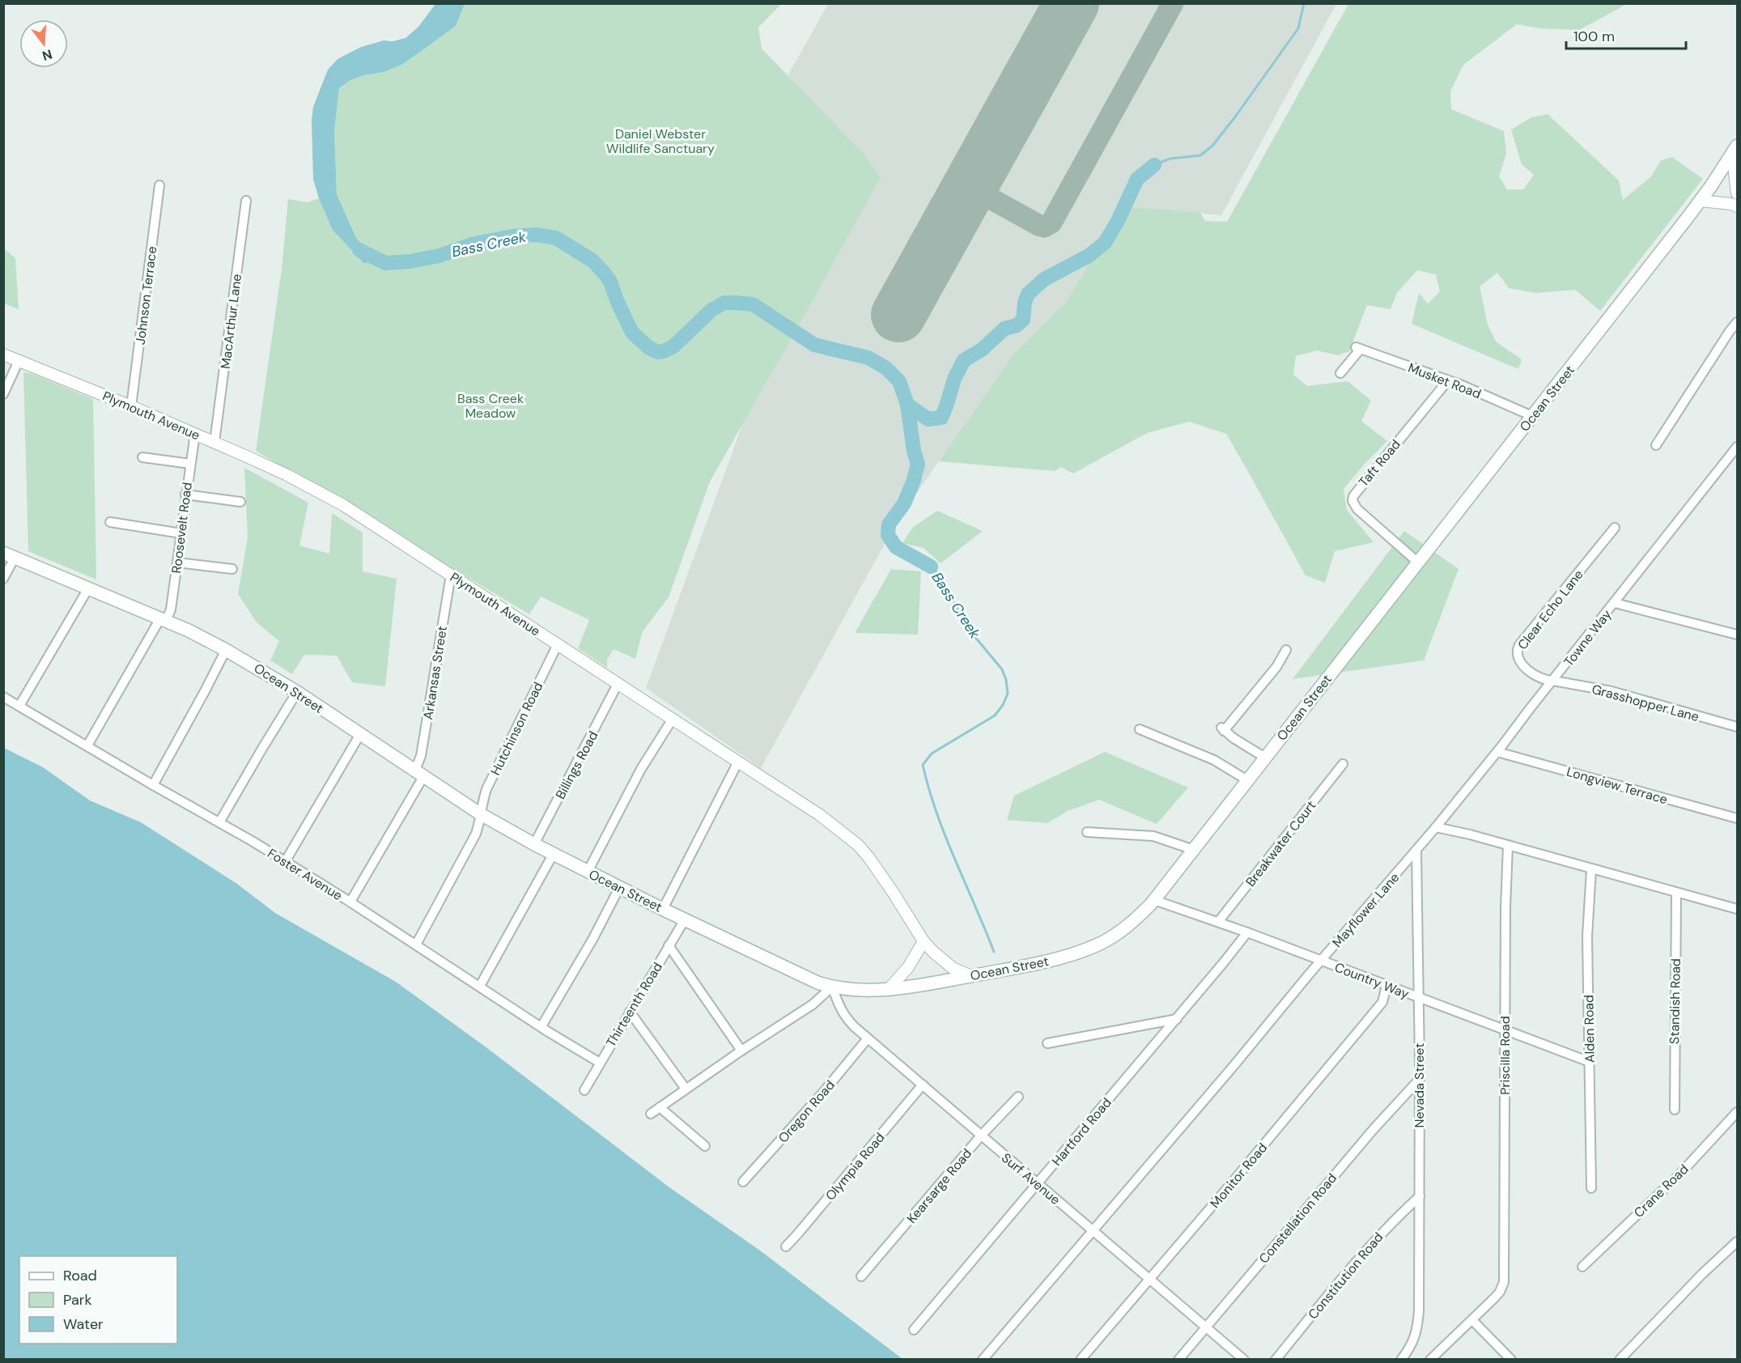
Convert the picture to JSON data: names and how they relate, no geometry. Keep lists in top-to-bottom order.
{
  "streets": {
    "main road": ["Ocean Street"],
    "street": [
      "Johnson Terrace",
      "MacArthur Lane",
      "Musket Road",
      "Plymouth Avenue",
      "Taft Road",
      "Roosevelt Road",
      "Clear Echo Lane",
      "Towne Way",
      "Arkansas Street",
      "Grasshopper Lane",
      "Hutchinson Road",
      "Billings Road",
      "Longview Terrace",
      "Breakwater Court",
      "Foster Avenue",
      "Mayflower Lane",
      "Country Way",
      "Standish Road",
      "Thirteenth Road",
      "Alden Road",
      "Priscilla Road",
      "Nevada Street",
      "Oregon Road",
      "Hartford Road",
      "Olympia Road",
      "Monitor Road",
      "Surf Avenue",
      "Kearsarge Road",
      "Crane Road",
      "Constellation Road",
      "Constitution Road"
    ]
  },
  "crossings": [
    ["Johnson Terrace", "Plymouth Avenue"],
    ["MacArthur Lane", "Plymouth Avenue"],
    ["Musket Road", "Ocean Street"],
    ["Musket Road", "Taft Road"],
    ["Ocean Street", "Plymouth Avenue"],
    ["Ocean Street", "Taft Road"],
    ["Ocean Street", "Roosevelt Road"],
    ["Ocean Street", "Arkansas Street"],
    ["Ocean Street", "Hutchinson Road"],
    ["Ocean Street", "Billings Road"],
    ["Ocean Street", "Country Way"],
    ["Ocean Street", "Thirteenth Road"],
    ["Ocean Street", "Surf Avenue"],
    ["Plymouth Avenue", "Roosevelt Road"],
    ["Plymouth Avenue", "Arkansas Street"],
    ["Plymouth Avenue", "Hutchinson Road"],
    ["Plymouth Avenue", "Billings Road"],
    ["Roosevelt Road", "Foster Avenue"],
    ["Clear Echo Lane", "Towne Way"],
    ["Clear Echo Lane", "Grasshopper Lane"],
    ["Towne Way", "Grasshopper Lane"],
    ["Towne Way", "Longview Terrace"],
    ["Towne Way", "Mayflower Lane"],
    ["Arkansas Street", "Foster Avenue"],
    ["Hutchinson Road", "Foster Avenue"],
    ["Breakwater Court", "Country Way"],
    ["Foster Avenue", "Thirteenth Road"],
    ["Mayflower Lane", "Country Way"],
    ["Mayflower Lane", "Nevada Street"],
    ["Mayflower Lane", "Surf Avenue"],
    ["Country Way", "Alden Road"],
    ["Country Way", "Priscilla Road"],
    ["Country Way", "Nevada Street"],
    ["Country Way", "Hartford Road"],
    ["Country Way", "Monitor Road"],
    ["Nevada Street", "Constellation Road"],
    ["Nevada Street", "Constitution Road"],
    ["Oregon Road", "Surf Avenue"],
    ["Hartford Road", "Surf Avenue"],
    ["Olympia Road", "Surf Avenue"],
    ["Monitor Road", "Surf Avenue"],
    ["Surf Avenue", "Kearsarge Road"],
    ["Surf Avenue", "Constellation Road"]
  ],
  "water": ["Bass Creek"],
  "parks": ["Daniel Webster Wildlife Sanctuary", "Bass Creek Meadow"],
  "legend": ["Road", "Park", "Water"],
  "scale_bar": "100 m",
  "north": "bottom"
}
